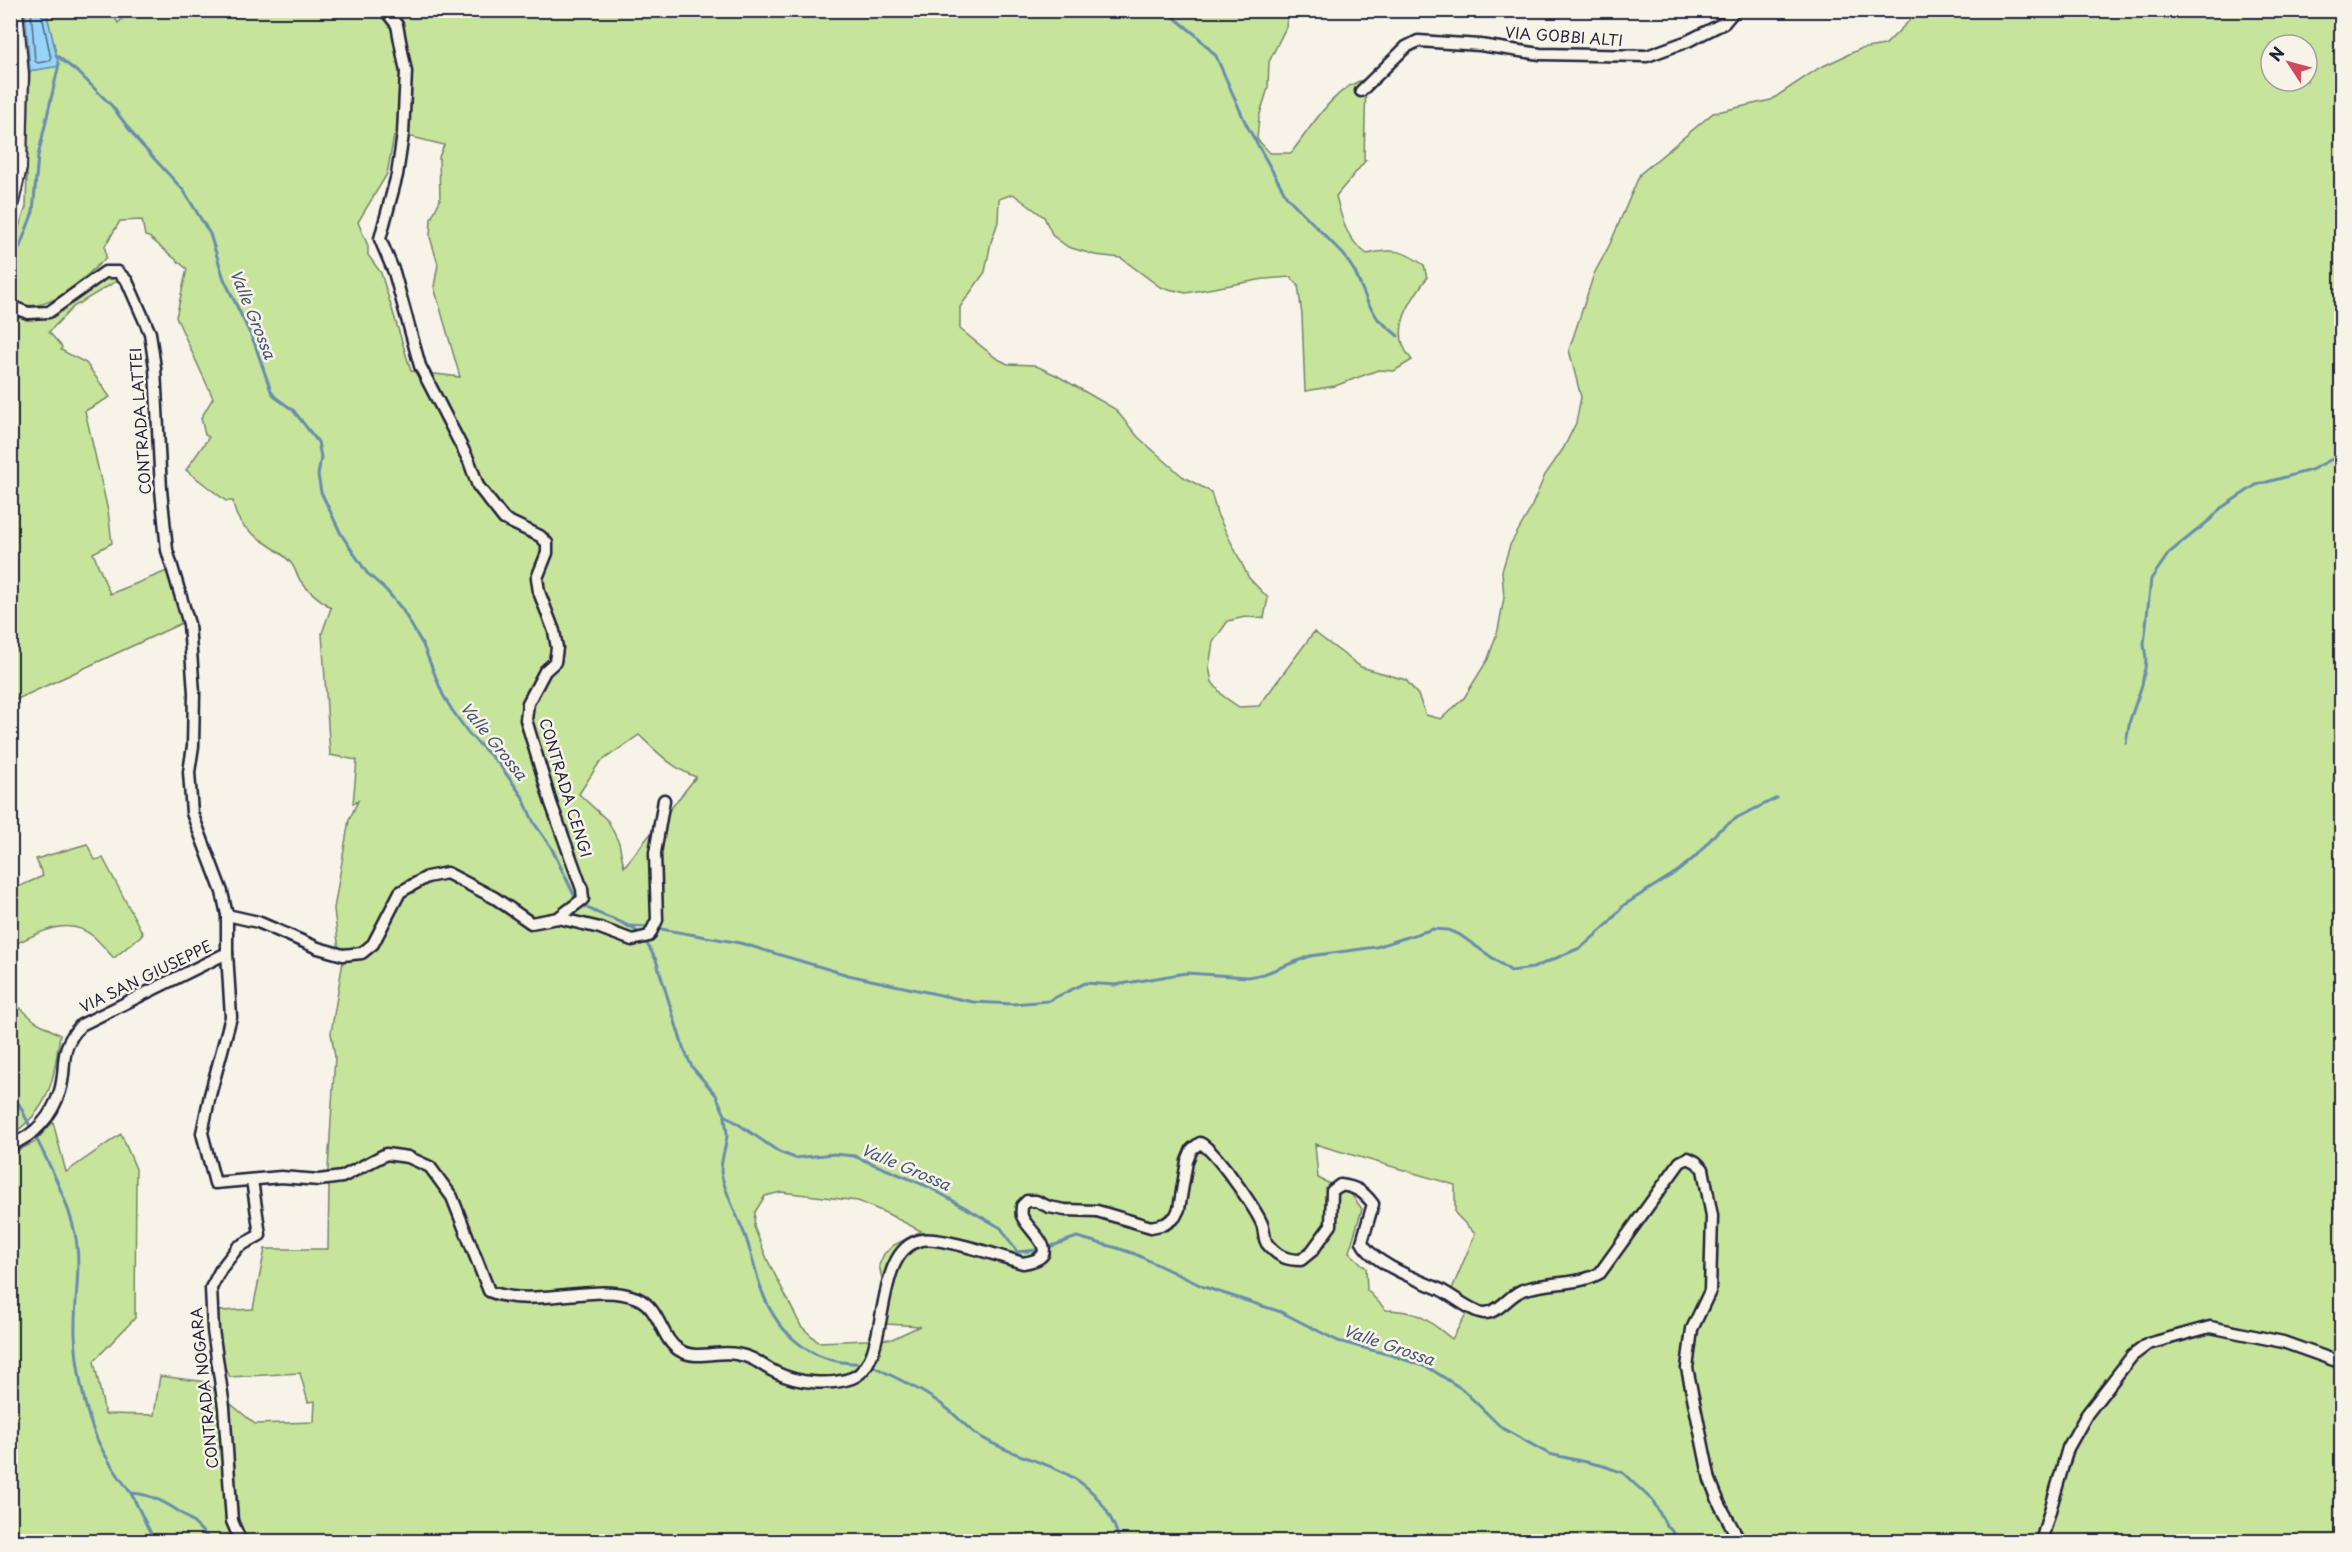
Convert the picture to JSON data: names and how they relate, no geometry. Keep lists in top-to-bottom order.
{
  "streets": {
    "street": [
      "VIA GOBBI ALTI",
      "CONTRADA LATTEI",
      "CONTRADA CENGI",
      "VIA SAN GIUSEPPE",
      "CONTRADA NOGARA"
    ]
  },
  "water": ["Valle Grossa"],
  "north": "top left"
}
